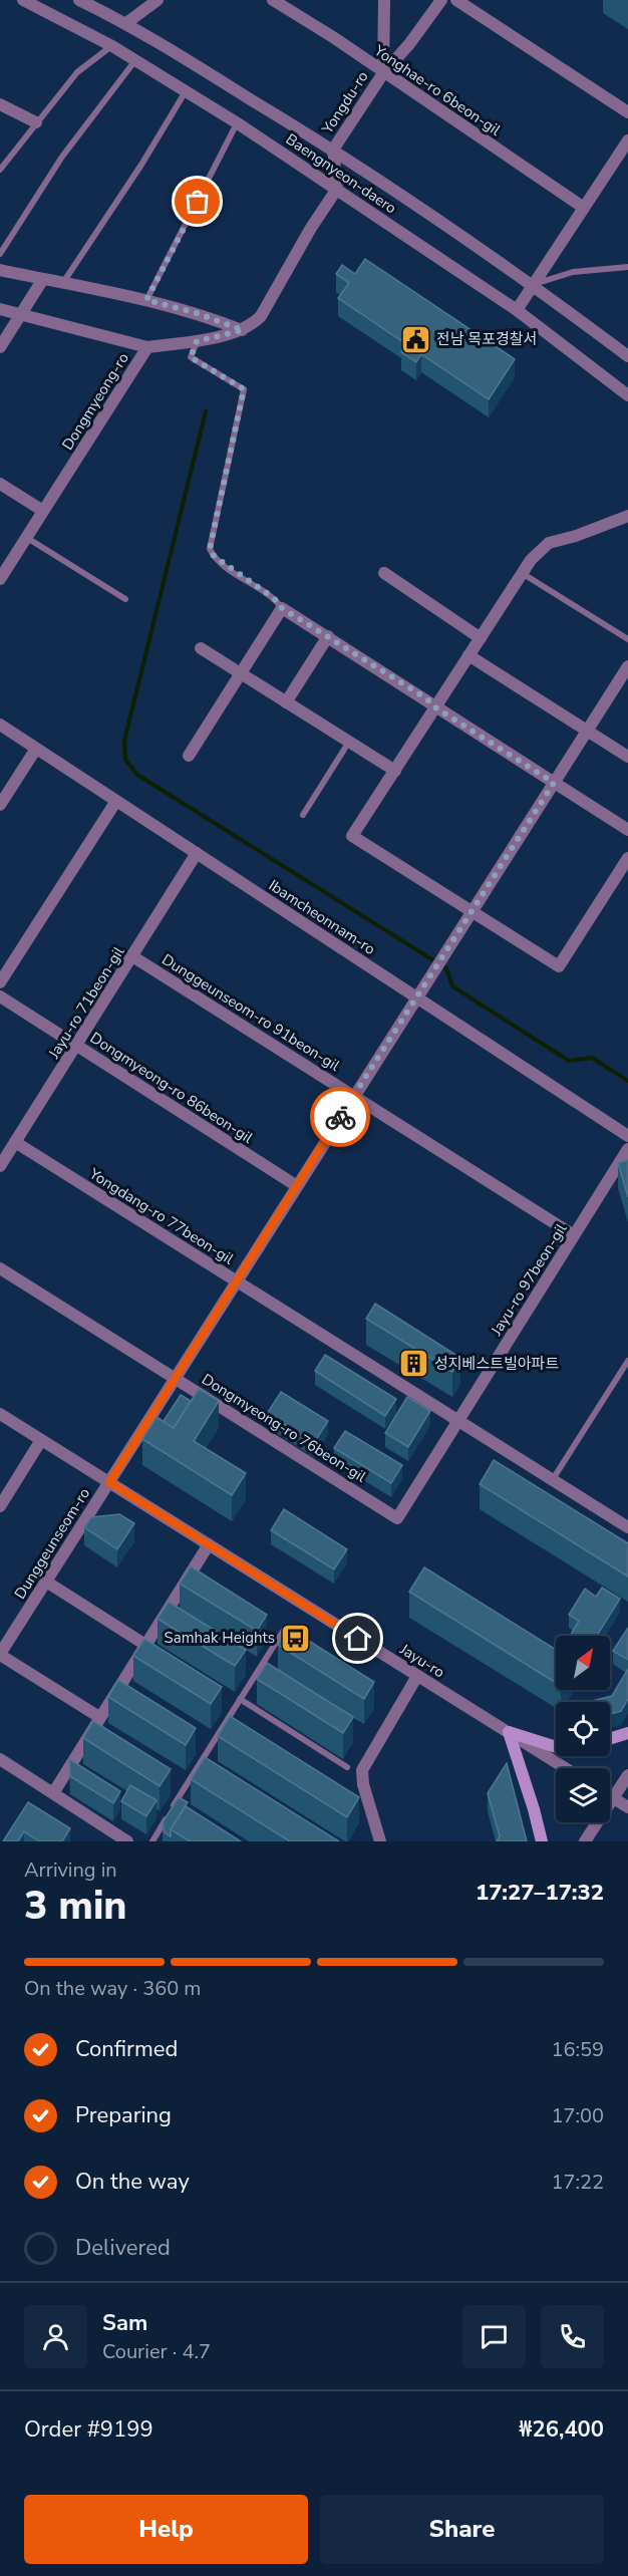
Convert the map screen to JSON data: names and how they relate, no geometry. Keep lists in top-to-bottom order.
{
  "streets": {
    "street": [
      "Yonghae-ro 6beon-gil",
      "Yongdu-ro",
      "Baengnyeon-daero",
      "Dongmyeong-ro",
      "Ibamcheonnam-ro",
      "Jayu-ro 71beon-gil",
      "Dunggeunseom-ro 91beon-gil",
      "Dongmyeong-ro 86beon-gil",
      "Yongdang-ro 77beon-gil",
      "Jayu-ro 97beon-gil",
      "Dongmyeong-ro 76beon-gil",
      "Dunggeunseom-ro",
      "Jayu-ro"
    ]
  },
  "crossings": [
    ["Yonghae-ro 6beon-gil", "Yongdu-ro"],
    ["Yongdu-ro", "Baengnyeon-daero"],
    ["Baengnyeon-daero", "Dongmyeong-ro"],
    ["Ibamcheonnam-ro", "Jayu-ro 71beon-gil"],
    ["Ibamcheonnam-ro", "Dunggeunseom-ro"],
    ["Jayu-ro 71beon-gil", "Dunggeunseom-ro 91beon-gil"],
    ["Jayu-ro 71beon-gil", "Dongmyeong-ro 86beon-gil"],
    ["Jayu-ro 71beon-gil", "Yongdang-ro 77beon-gil"],
    ["Dunggeunseom-ro 91beon-gil", "Jayu-ro 97beon-gil"],
    ["Dunggeunseom-ro 91beon-gil", "Dunggeunseom-ro"],
    ["Dongmyeong-ro 86beon-gil", "Dunggeunseom-ro"],
    ["Yongdang-ro 77beon-gil", "Jayu-ro 97beon-gil"],
    ["Yongdang-ro 77beon-gil", "Dunggeunseom-ro"],
    ["Jayu-ro 97beon-gil", "Dongmyeong-ro 76beon-gil"],
    ["Dongmyeong-ro 76beon-gil", "Dunggeunseom-ro"],
    ["Dunggeunseom-ro", "Jayu-ro"]
  ],
  "places": {
    "public building": ["전남 목포경찰서"],
    "building": ["성지베스트빌아파트"],
    "bus stop": ["Samhak Heights"]
  },
  "north": "top right",
  "page": {
    "heading": ["3 min", "Arriving in", "17:27–17:32"],
    "panel": [
      "Sam",
      "Courier · 4.7",
      "Order #9199",
      "₩26,400"
    ],
    "bar": "On the way · 360 m",
    "list": [
      ["Confirmed", "16:59"],
      ["Preparing", "17:00"],
      ["On the way", "17:22"],
      "Delivered"
    ],
    "buttons": ["Help", "Share"]
  }
}
